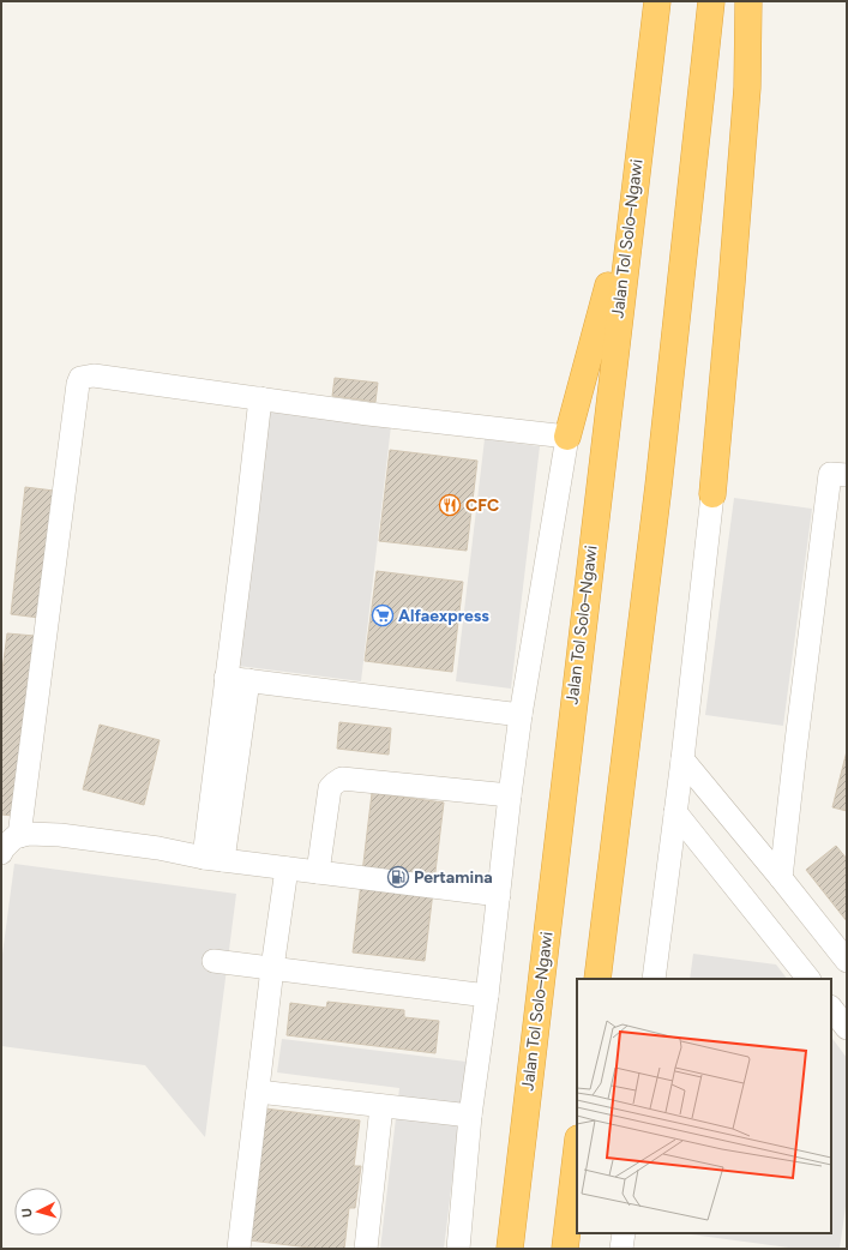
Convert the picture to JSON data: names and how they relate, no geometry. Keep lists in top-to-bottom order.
{
  "streets": {
    "highway": ["Jalan Tol Solo–Ngawi"]
  },
  "places": {
    "restaurant": ["CFC"],
    "supermarket": ["Alfaexpress"],
    "fuel station": ["Pertamina"]
  },
  "north": "left"
}
